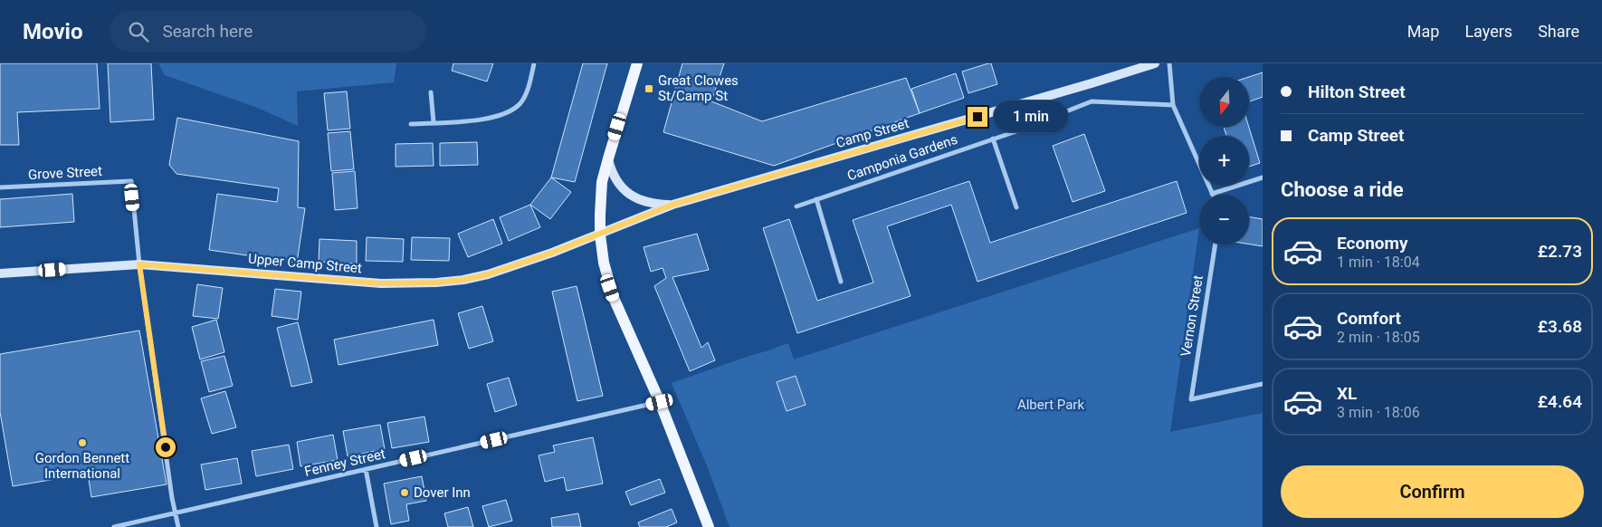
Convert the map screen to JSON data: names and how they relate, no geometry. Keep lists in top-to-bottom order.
{
  "streets": {
    "main road": ["Camp Street", "Upper Camp Street"],
    "street": [
      "Camponia Gardens",
      "Grove Street",
      "Vernon Street",
      "Fenney Street"
    ]
  },
  "crossings": [
    ["Camp Street", "Upper Camp Street"],
    ["Grove Street", "Upper Camp Street"]
  ],
  "parks": ["Albert Park"],
  "places": {
    "transit": ["Great Clowes St/Camp St"],
    "other": ["Gordon Bennett International", "Dover Inn"]
  },
  "north": "bottom",
  "page": {
    "header": "Movio",
    "search": "Search here",
    "nav": ["Map", "Layers", "Share"],
    "banner": ["Hilton Street", "Camp Street"],
    "map_buttons": ["+", "−"],
    "bubble": "1 min",
    "heading": "Choose a ride",
    "list": [
      {
        "name": "Economy",
        "note": "1 min · 18:04",
        "value": "£2.73"
      },
      {
        "name": "Comfort",
        "note": "2 min · 18:05",
        "value": "£3.68"
      },
      {
        "name": "XL",
        "note": "3 min · 18:06",
        "value": "£4.64"
      }
    ],
    "buttons": "Confirm"
  }
}
